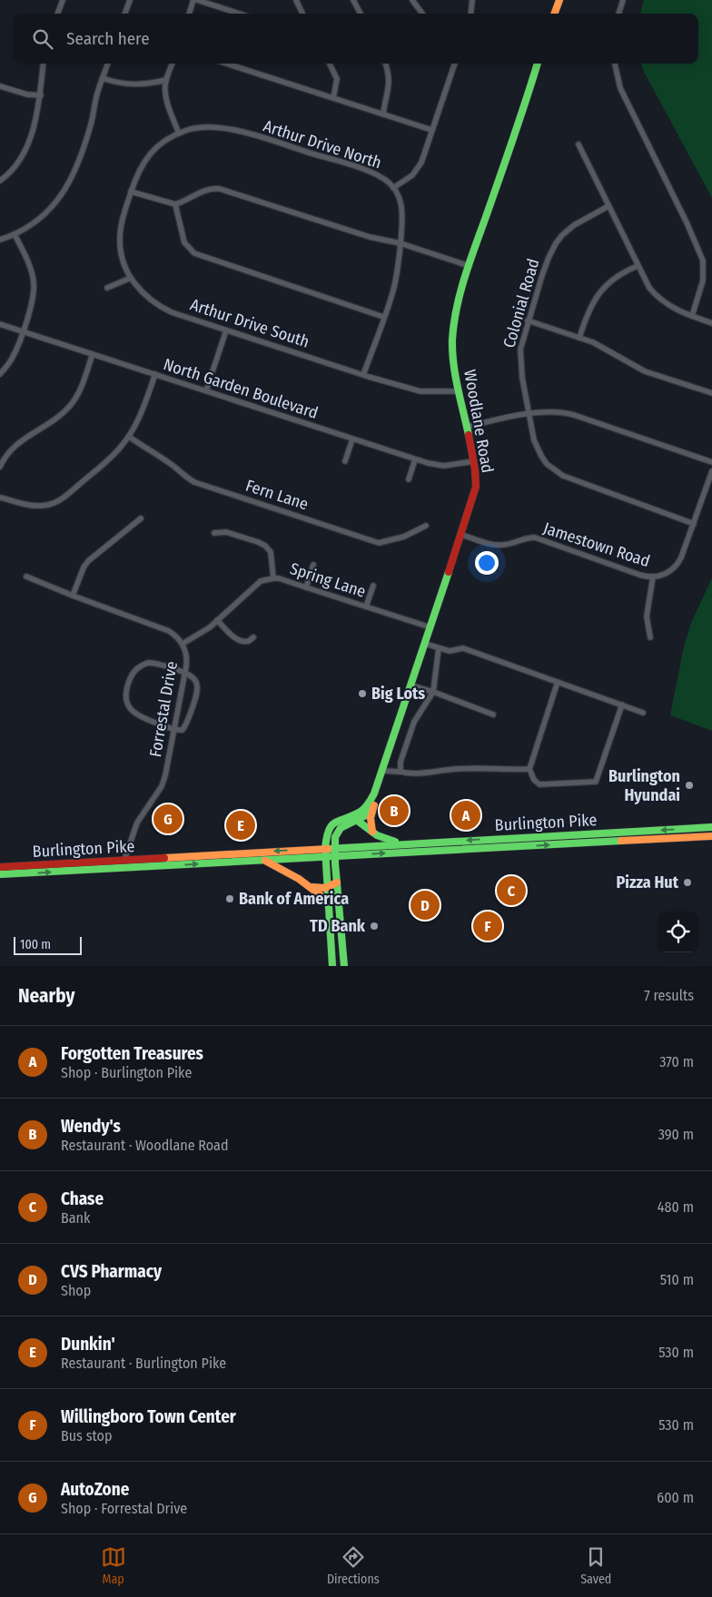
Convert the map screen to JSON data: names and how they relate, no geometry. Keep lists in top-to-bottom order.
{
  "streets": {
    "main road": ["Woodlane Road", "Burlington Pike"],
    "street": [
      "Arthur Drive North",
      "Colonial Road",
      "Arthur Drive South",
      "North Garden Boulevard",
      "Fern Lane",
      "Jamestown Road",
      "Spring Lane",
      "Forrestal Drive"
    ]
  },
  "crossings": [
    ["Arthur Drive North", "Arthur Drive South"],
    ["Colonial Road", "Jamestown Road"],
    ["Arthur Drive South", "Woodlane Road"],
    ["North Garden Boulevard", "Woodlane Road"],
    ["Woodlane Road", "Jamestown Road"],
    ["Woodlane Road", "Spring Lane"],
    ["Woodlane Road", "Burlington Pike"],
    ["Spring Lane", "Forrestal Drive"],
    ["Forrestal Drive", "Burlington Pike"]
  ],
  "places": [
    "Big Lots",
    "Burlington Hyundai",
    "Pizza Hut",
    "Bank of America",
    "TD Bank"
  ],
  "scale_bar": "100 m",
  "page": {
    "search": "Search here",
    "pins": [
      "B",
      "A",
      "G",
      "E",
      "C",
      "D",
      "F"
    ],
    "scale": "100 m",
    "heading": ["Nearby", "7 results"],
    "list": [
      {
        "mark": "A",
        "name": "Forgotten Treasures",
        "note": "Shop · Burlington Pike",
        "value": "370 m"
      },
      {
        "mark": "B",
        "name": "Wendy's",
        "note": "Restaurant · Woodlane Road",
        "value": "390 m"
      },
      {
        "mark": "C",
        "name": "Chase",
        "note": "Bank",
        "value": "480 m"
      },
      {
        "mark": "D",
        "name": "CVS Pharmacy",
        "note": "Shop",
        "value": "510 m"
      },
      {
        "mark": "E",
        "name": "Dunkin'",
        "note": "Restaurant · Burlington Pike",
        "value": "530 m"
      },
      {
        "mark": "F",
        "name": "Willingboro Town Center",
        "note": "Bus stop",
        "value": "530 m"
      },
      {
        "mark": "G",
        "name": "AutoZone",
        "note": "Shop · Forrestal Drive",
        "value": "600 m"
      }
    ],
    "nav": ["Map", "Directions", "Saved"]
  }
}
